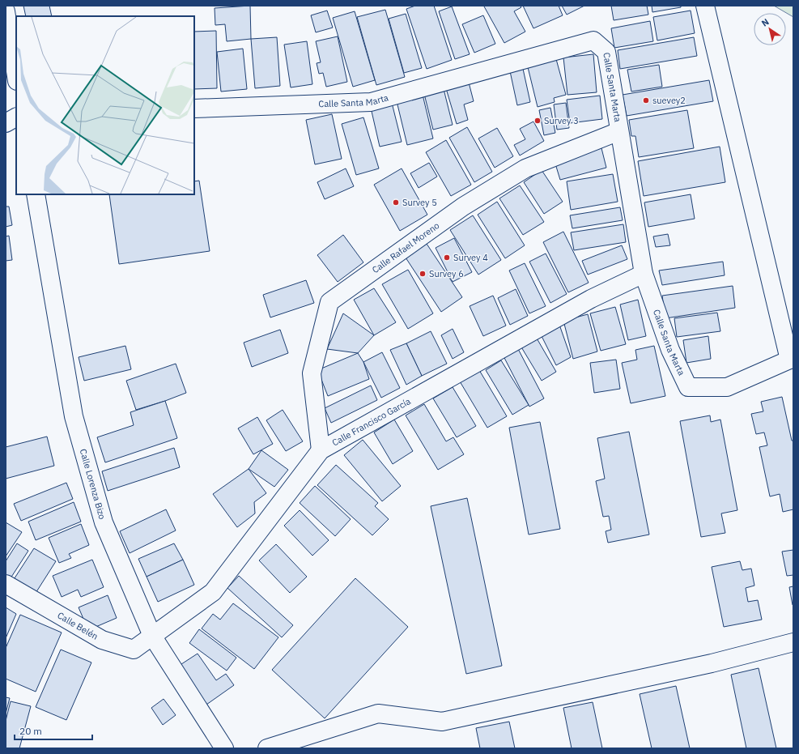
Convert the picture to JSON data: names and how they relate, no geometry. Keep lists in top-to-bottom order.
{
  "streets": {
    "street": [
      "Calle Santa Marta",
      "Calle Rafael Moreno",
      "Calle Francisco García",
      "Calle Lorenza Bizo",
      "Calle Belén"
    ]
  },
  "crossings": [
    ["Calle Santa Marta", "Calle Rafael Moreno"],
    ["Calle Santa Marta", "Calle Francisco García"],
    ["Calle Rafael Moreno", "Calle Francisco García"],
    ["Calle Francisco García", "Calle Lorenza Bizo"],
    ["Calle Francisco García", "Calle Belén"],
    ["Calle Lorenza Bizo", "Calle Belén"]
  ],
  "places": [
    "suevey2",
    "Survey 3",
    "Survey 5",
    "Survey 4",
    "Survey 6"
  ],
  "scale_bar": "20 m",
  "north": "top left"
}
